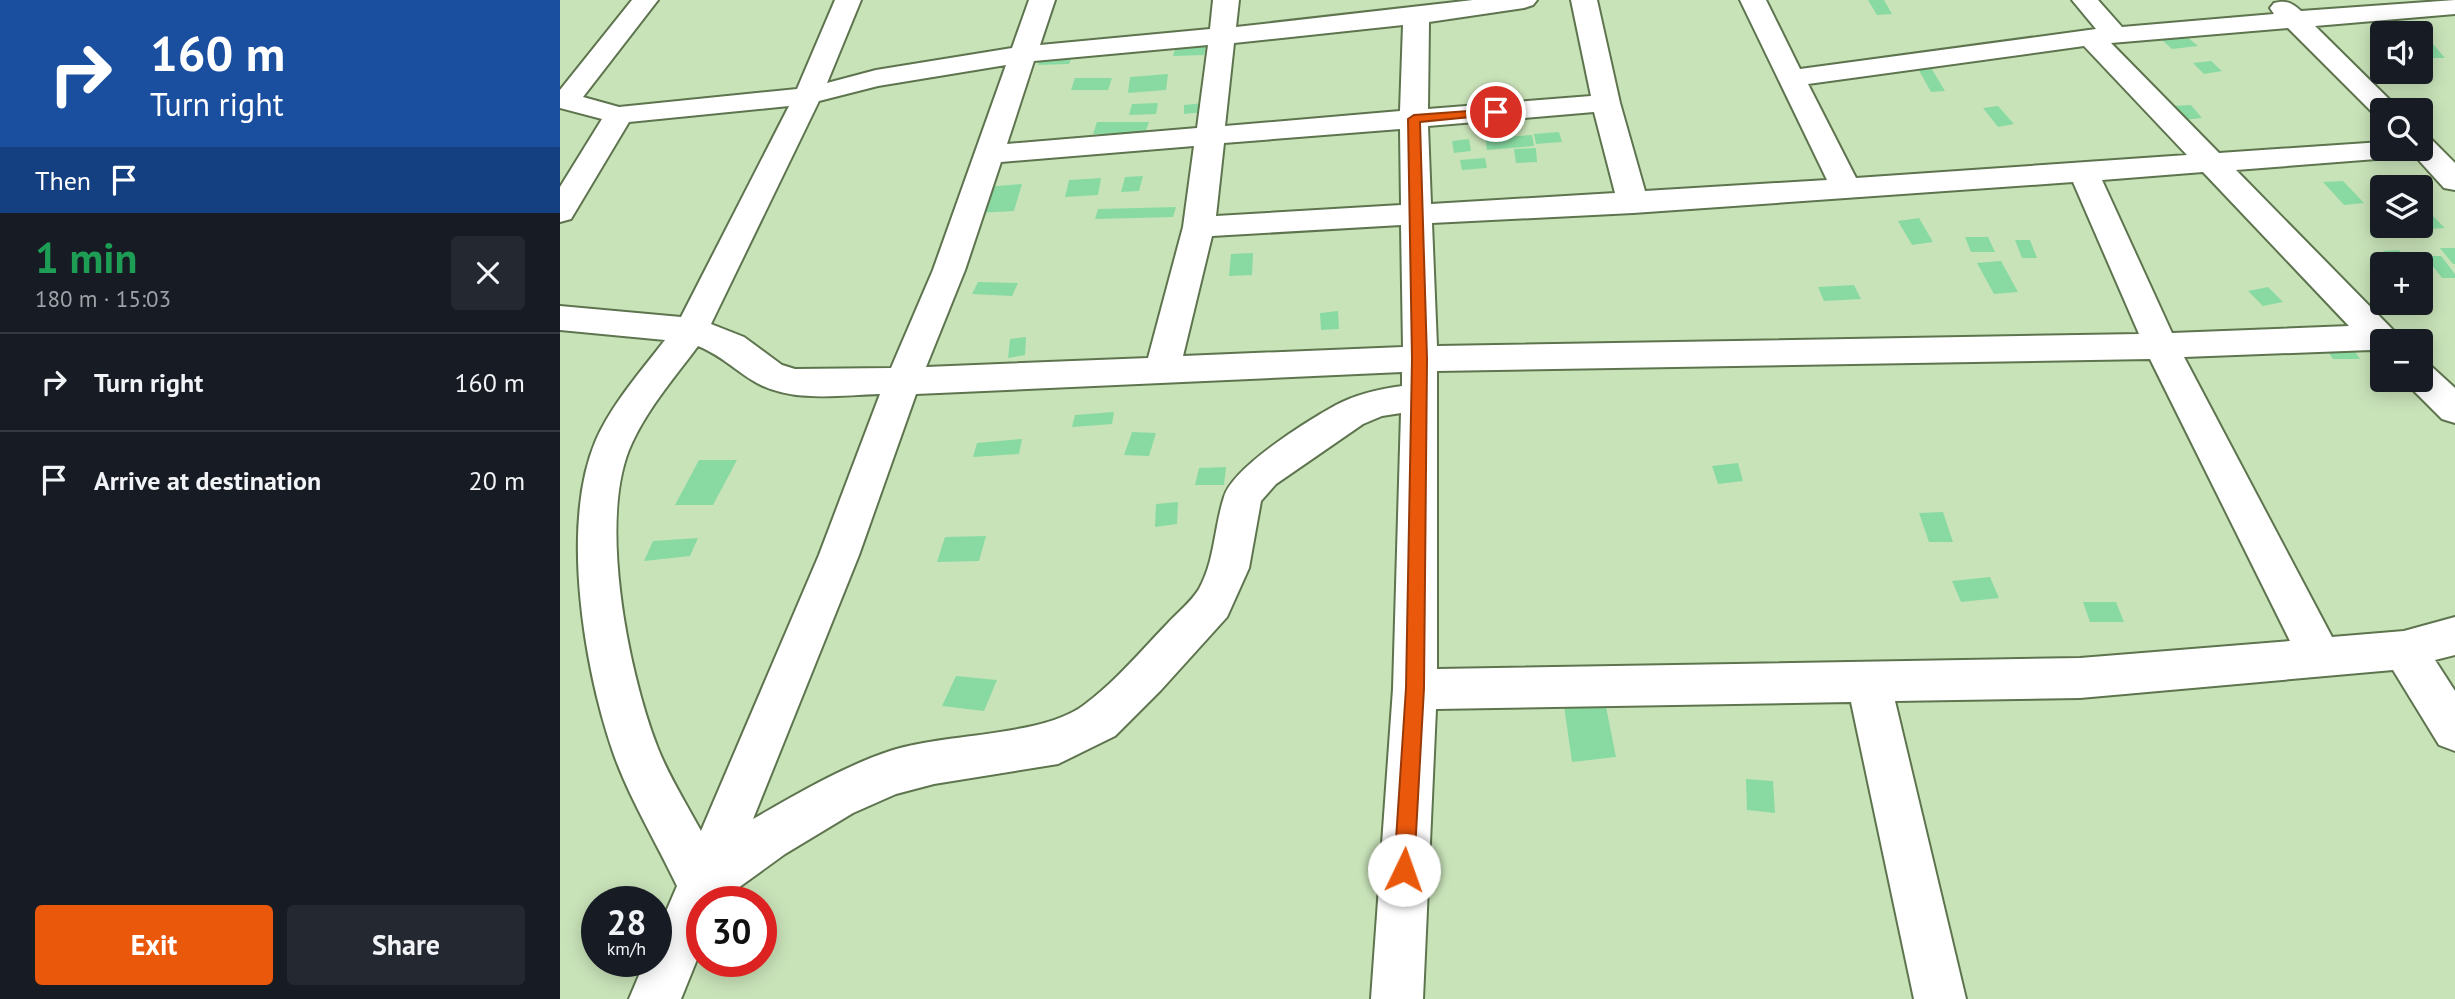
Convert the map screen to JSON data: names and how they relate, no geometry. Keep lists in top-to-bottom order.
{
  "page": {
    "turn": ["160 m", "Turn right"],
    "map_buttons": ["+", "−"],
    "then": "Then",
    "heading": ["1 min", "180 m · 15:03"],
    "list": [
      {
        "name": "Turn right",
        "value": "160 m"
      },
      {
        "name": "Arrive at destination",
        "value": "20 m"
      }
    ],
    "speed": "28 km/h",
    "limit": "30",
    "buttons": ["Exit", "Share"]
  }
}
